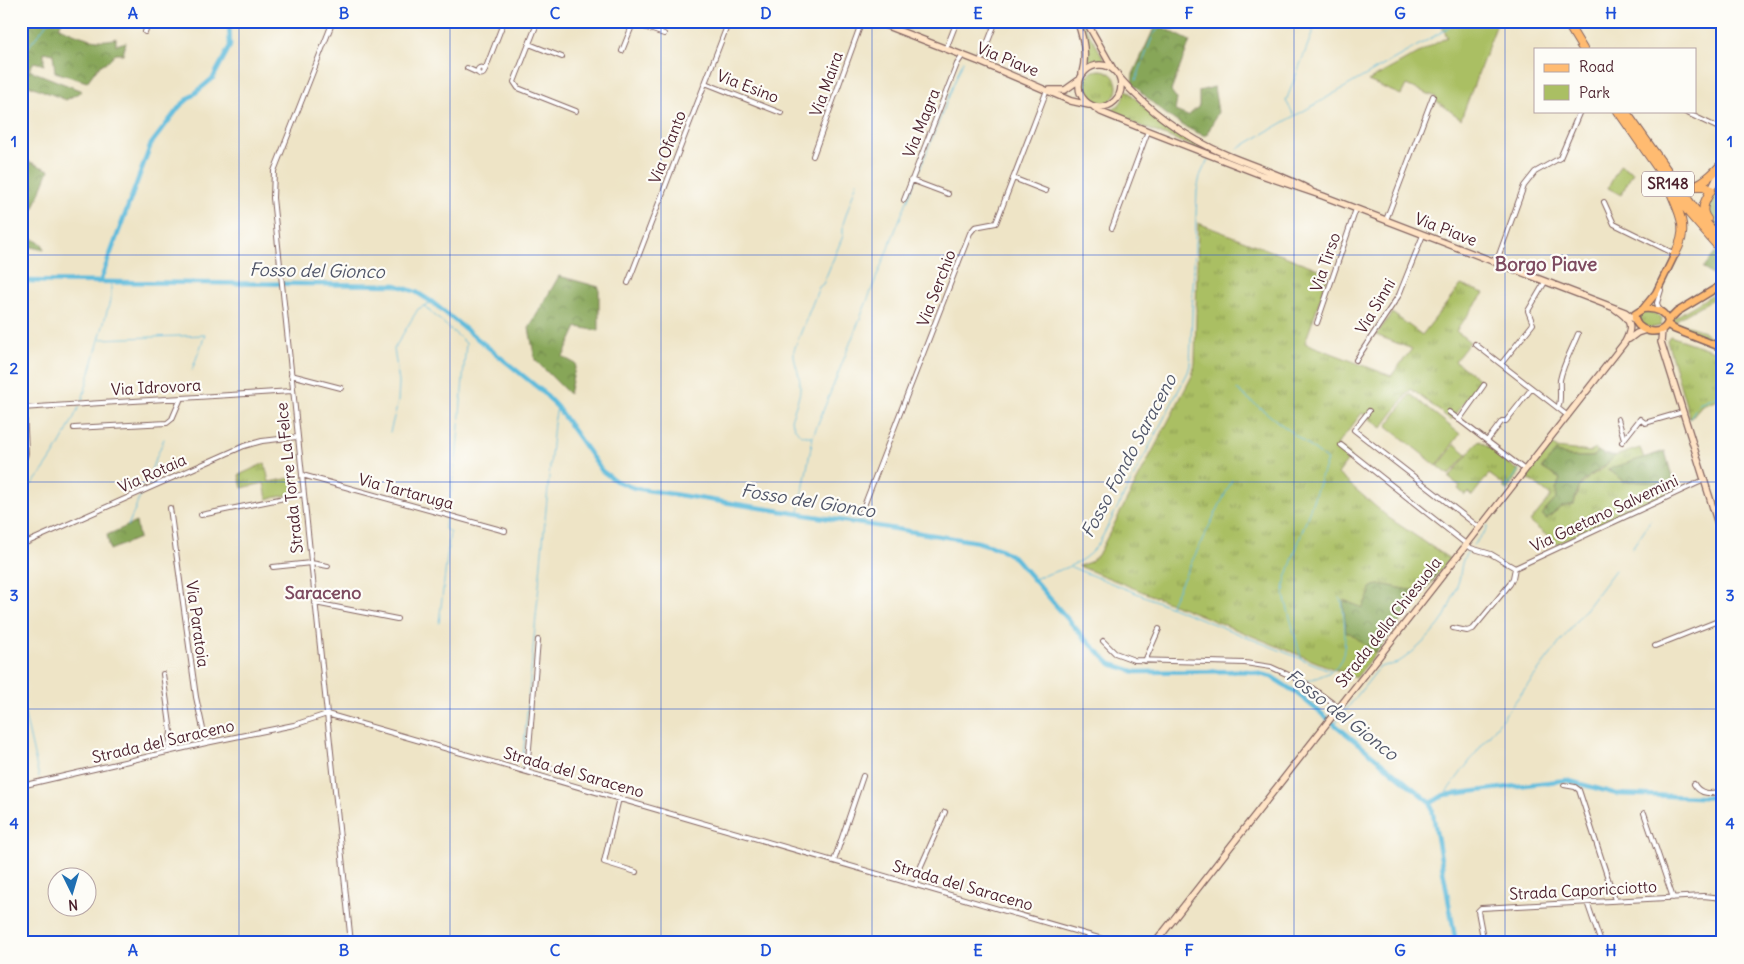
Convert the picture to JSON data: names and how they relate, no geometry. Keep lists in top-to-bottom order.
{
  "streets": {
    "highway": ["SR148"],
    "main road": ["Via Piave", "Strada della Chiesuola"],
    "street": [
      "Via Maira",
      "Via Esino",
      "Via Magra",
      "Via Ofanto",
      "Via Tirso",
      "Via Serchio",
      "Via Sinni",
      "Via Idrovora",
      "Via Rotaia",
      "Strada Torre La Felce",
      "Via Tartaruga",
      "Via Gaetano Salvemini",
      "Via Paratoia",
      "Strada del Saraceno",
      "Strada Caporicciotto"
    ]
  },
  "crossings": [
    ["Via Piave", "Via Magra"],
    ["Via Piave", "Via Tirso"],
    ["Via Piave", "Via Serchio"],
    ["Via Piave", "Via Sinni"],
    ["Via Piave", "Strada della Chiesuola"],
    ["Via Esino", "Via Ofanto"],
    ["Via Idrovora", "Strada Torre La Felce"],
    ["Via Rotaia", "Strada Torre La Felce"],
    ["Strada Torre La Felce", "Via Tartaruga"],
    ["Strada Torre La Felce", "Strada del Saraceno"],
    ["Via Gaetano Salvemini", "Strada della Chiesuola"],
    ["Via Paratoia", "Strada del Saraceno"]
  ],
  "districts": ["Borgo Piave", "Saraceno"],
  "water": ["Fosso del Gionco", "Fosso Fondo Saraceno"],
  "legend": ["Road", "Park"],
  "north": "bottom",
  "grid": {
    "columns": [
      "A",
      "B",
      "C",
      "D",
      "E",
      "F",
      "G",
      "H"
    ],
    "rows": [
      "1",
      "2",
      "3",
      "4"
    ]
  }
}
